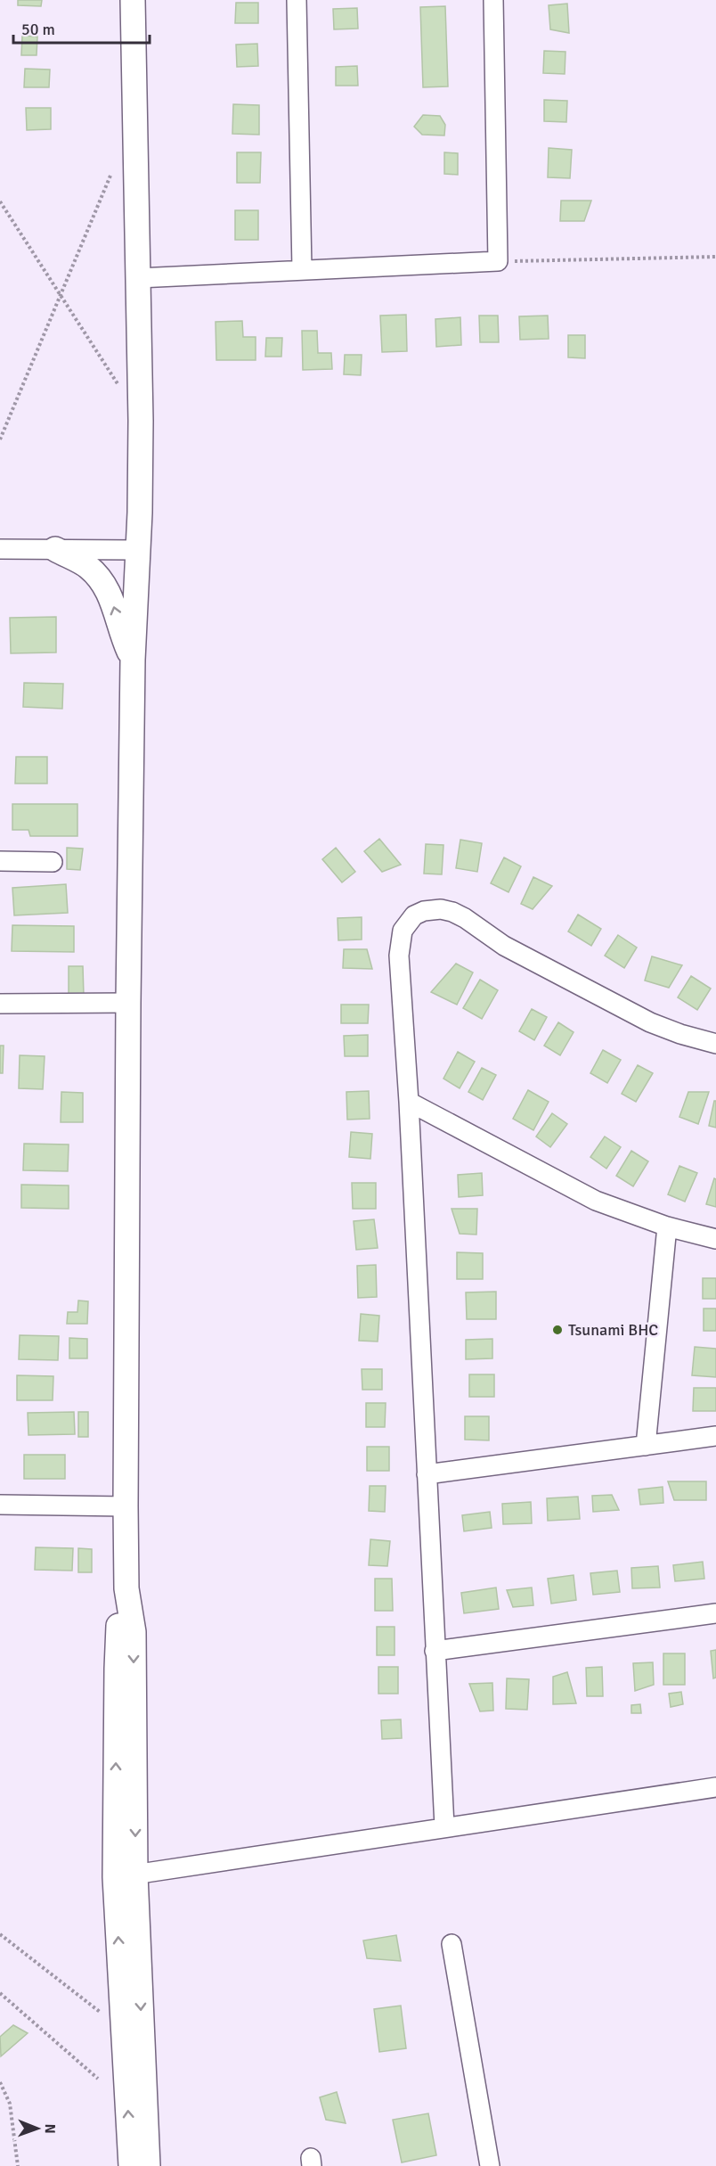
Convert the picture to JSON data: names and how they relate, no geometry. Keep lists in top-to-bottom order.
{
  "places": ["Tsunami BHC"],
  "scale_bar": "50 m",
  "north": "right"
}
